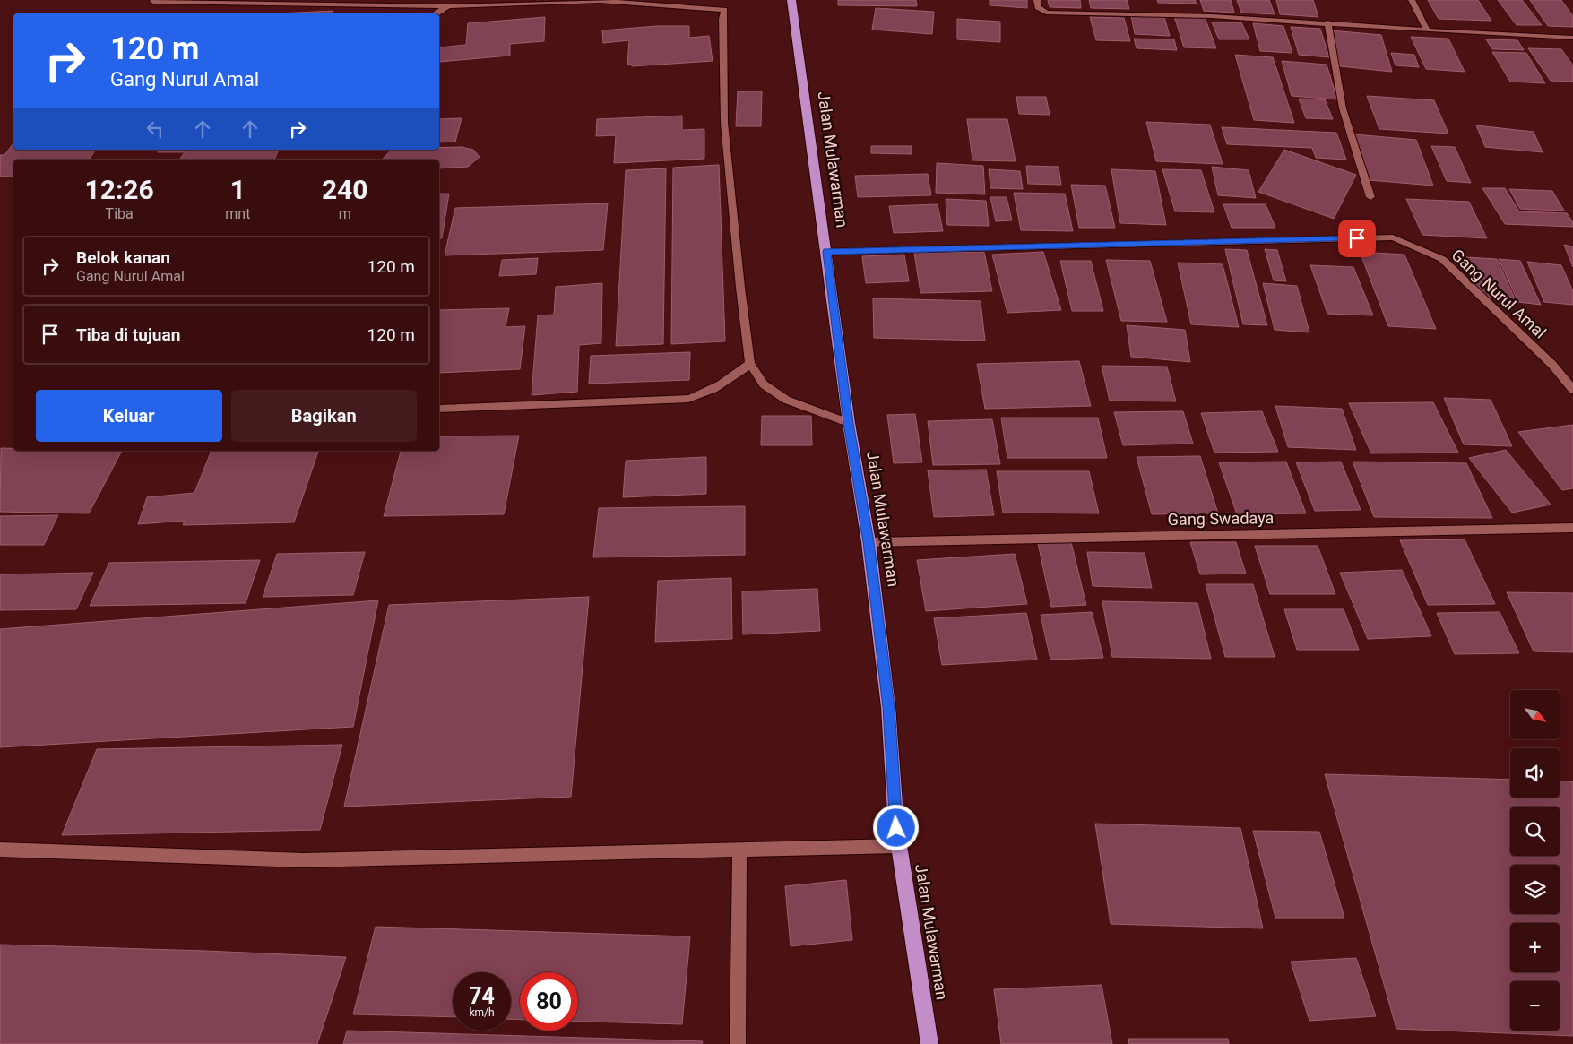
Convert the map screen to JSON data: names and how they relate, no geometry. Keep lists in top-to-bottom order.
{
  "streets": {
    "highway": ["Jalan Mulawarman"],
    "street": ["Gang Nurul Amal", "Gang Swadaya"]
  },
  "crossings": [
    ["Jalan Mulawarman", "Gang Nurul Amal"],
    ["Jalan Mulawarman", "Gang Swadaya"]
  ],
  "north": "bottom right",
  "page": {
    "turn": ["120 m", "Gang Nurul Amal"],
    "eta": [
      "12:26",
      "Tiba",
      "1",
      "mnt",
      "240",
      "m"
    ],
    "list": [
      {
        "name": "Belok kanan",
        "note": "Gang Nurul Amal",
        "value": "120 m"
      },
      {
        "name": "Tiba di tujuan",
        "value": "120 m"
      }
    ],
    "buttons": ["Keluar", "Bagikan"],
    "map_buttons": ["+", "−"],
    "speed": "74 km/h",
    "limit": "80"
  }
}
